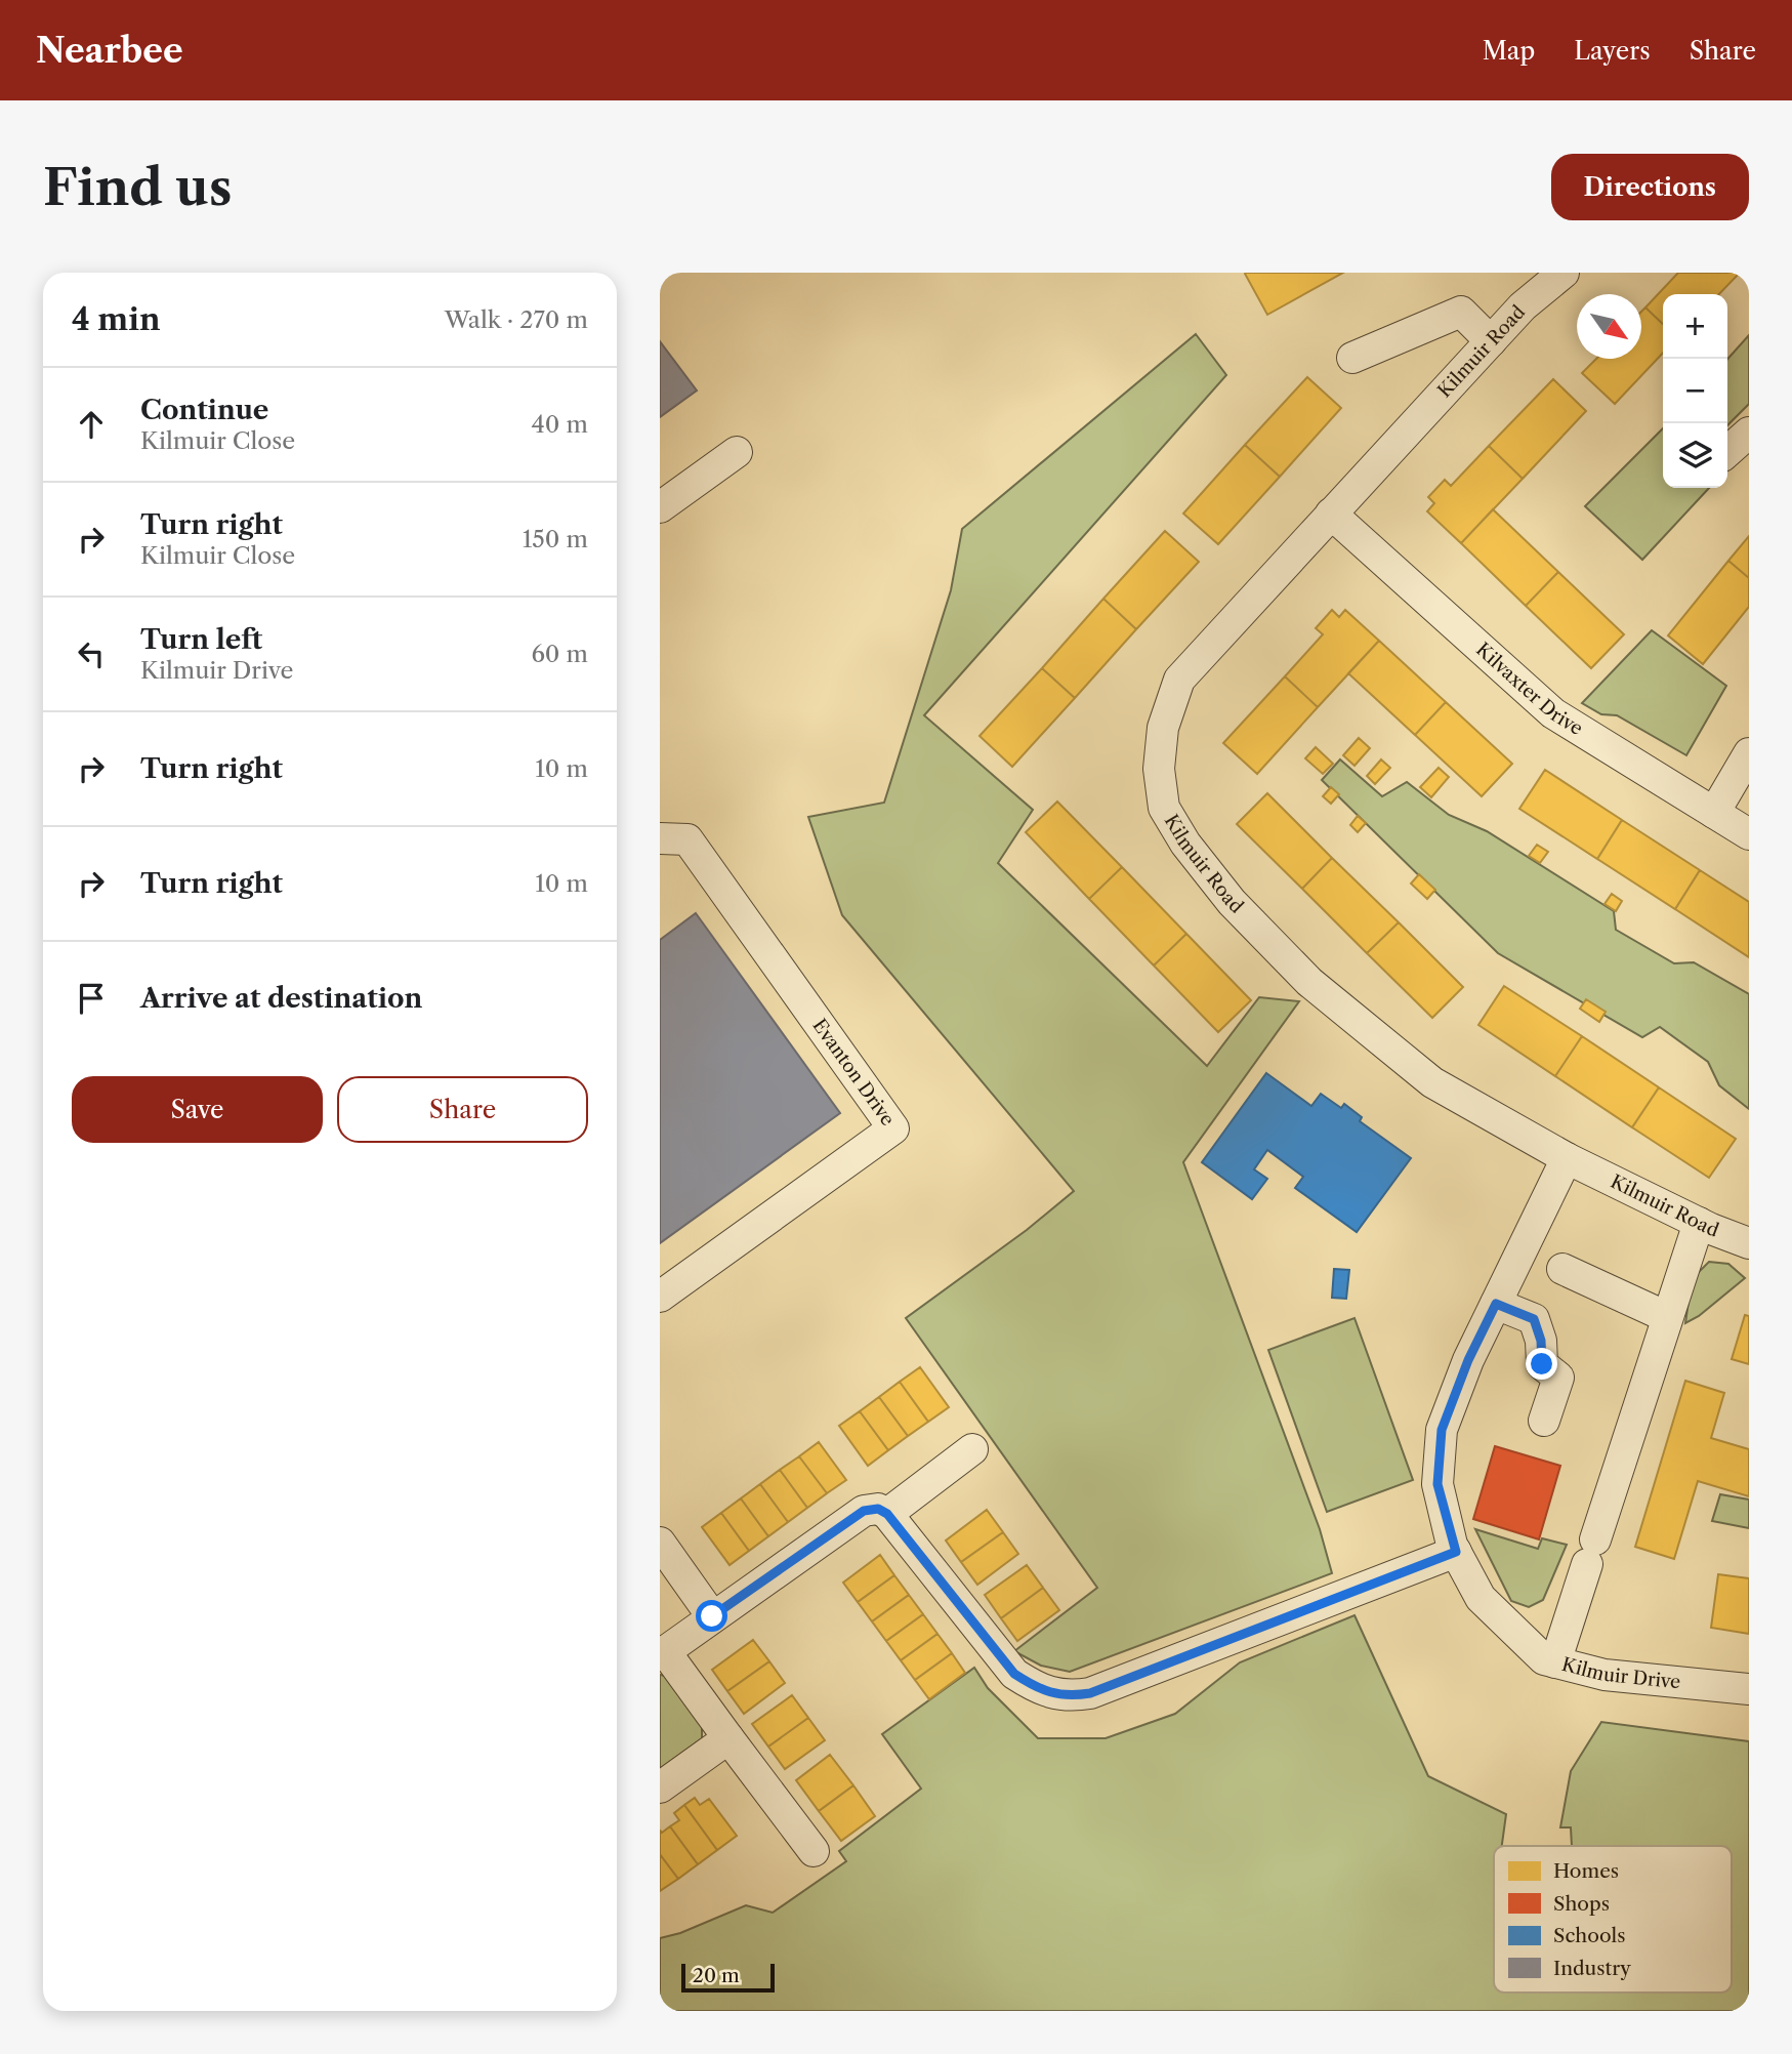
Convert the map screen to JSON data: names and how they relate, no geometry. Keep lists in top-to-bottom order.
{
  "streets": {
    "street": [
      "Kilmuir Road",
      "Kilvaxter Drive",
      "Evanton Drive",
      "Kilmuir Drive"
    ]
  },
  "crossings": [
    ["Kilmuir Road", "Kilvaxter Drive"],
    ["Kilmuir Road", "Kilmuir Drive"]
  ],
  "legend": [
    "Homes",
    "Shops",
    "Schools",
    "Industry"
  ],
  "scale_bar": "20 m",
  "north": "bottom right",
  "page": {
    "header": "Nearbee",
    "nav": ["Map", "Layers", "Share"],
    "buttons": [
      "Directions",
      ["Save", "Share"]
    ],
    "title": "Find us",
    "heading": ["4 min", "Walk · 270 m"],
    "map_buttons": ["+", "−"],
    "list": [
      ["Continue", "Kilmuir Close", "40 m"],
      ["Turn right", "Kilmuir Close", "150 m"],
      ["Turn left", "Kilmuir Drive", "60 m"],
      ["Turn right", "10 m"],
      ["Turn right", "10 m"],
      "Arrive at destination"
    ],
    "scale": "20 m"
  }
}
